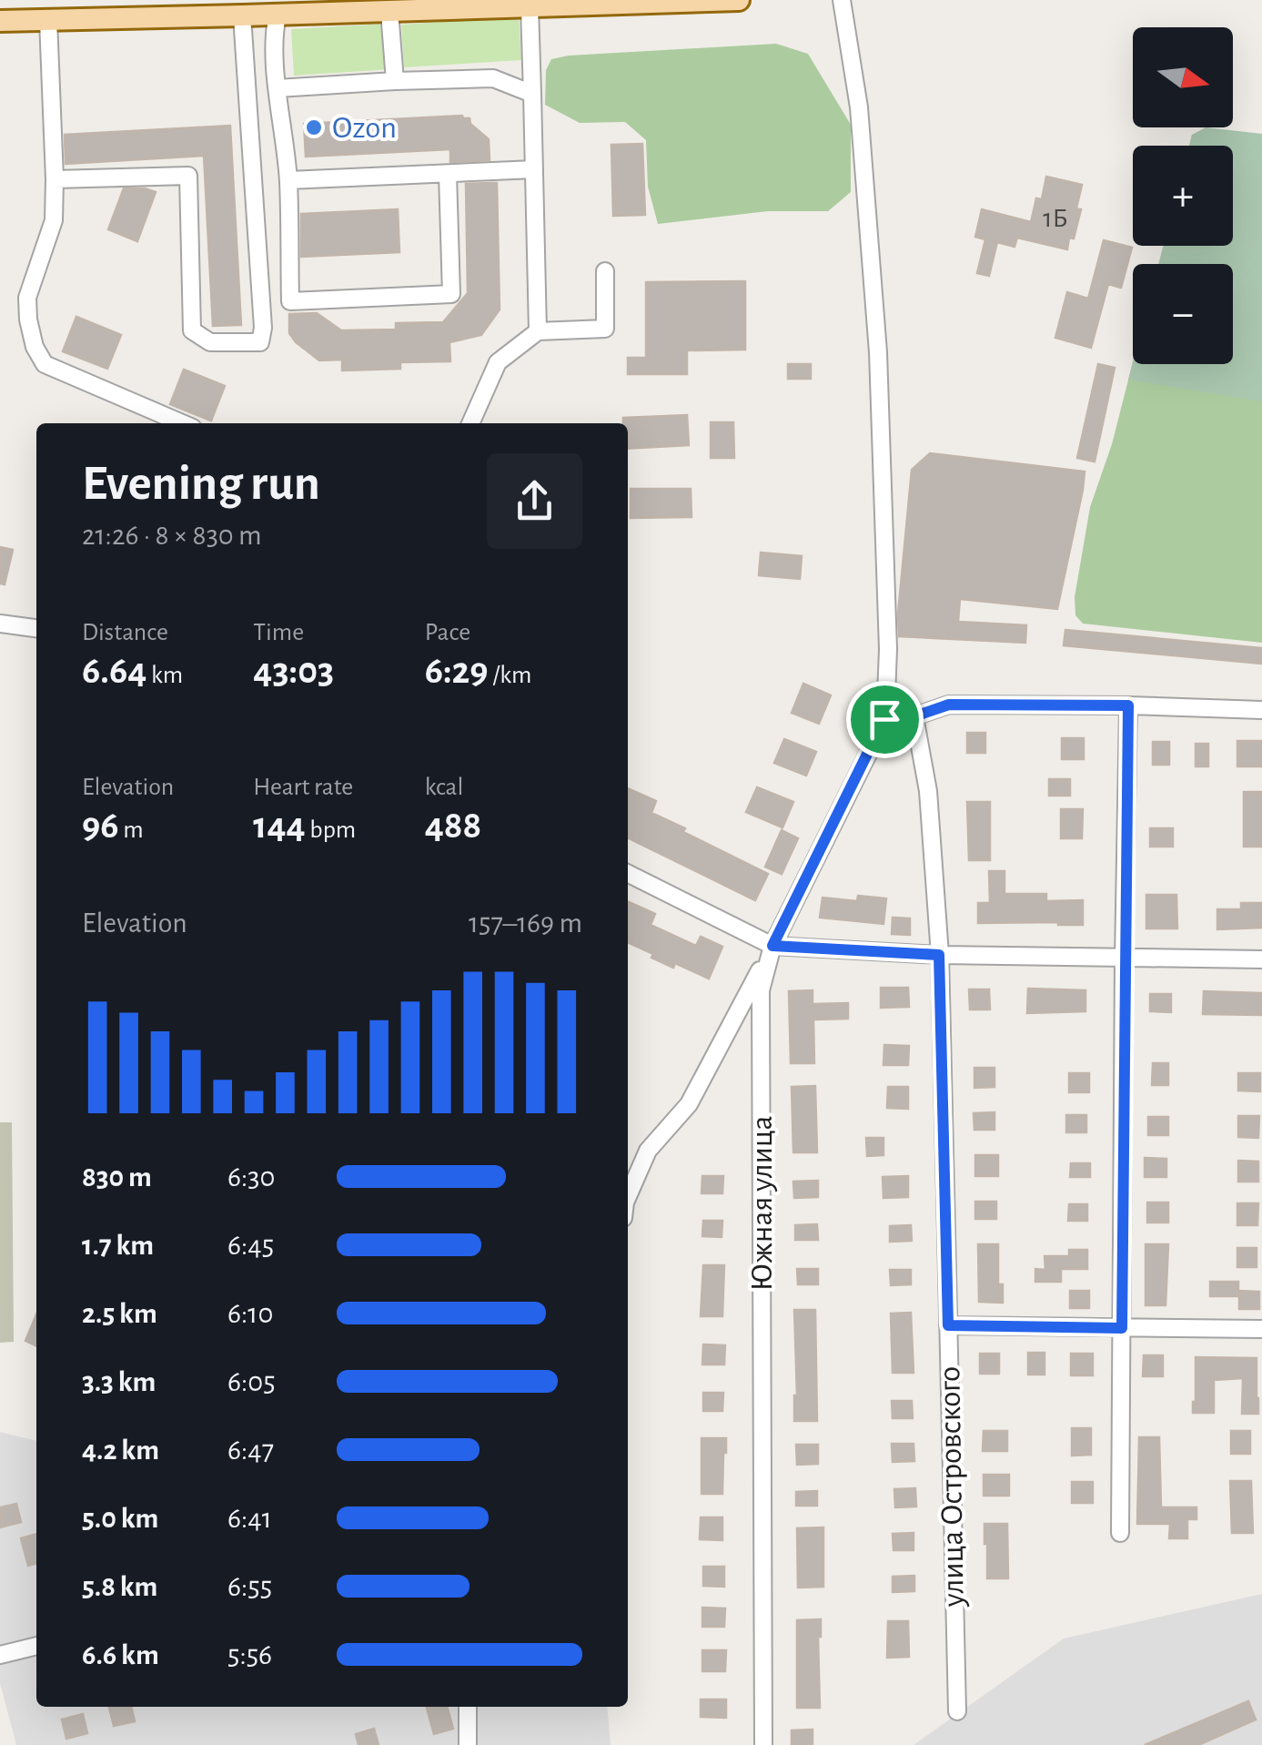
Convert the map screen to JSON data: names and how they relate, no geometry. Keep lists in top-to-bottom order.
{
  "streets": {
    "street": ["Южная улица", "улица Островского"]
  },
  "places": ["Ozon"],
  "house_numbers": ["1Б"],
  "north": "right",
  "page": {
    "map_buttons": ["+", "−"],
    "heading": ["Evening run", "21:26 · 8 × 830 m"],
    "stats": [
      ["Distance", "6.64 km"],
      ["Time", "43:03"],
      ["Pace", "6:29 /km"],
      ["Elevation", "96 m"],
      ["Heart rate", "144 bpm"],
      ["kcal", "488"]
    ],
    "chart": ["Elevation", "157–169 m"],
    "list": [
      {
        "name": "830 m",
        "note": "6:30"
      },
      {
        "name": "1.7 km",
        "note": "6:45"
      },
      {
        "name": "2.5 km",
        "note": "6:10"
      },
      {
        "name": "3.3 km",
        "note": "6:05"
      },
      {
        "name": "4.2 km",
        "note": "6:47"
      },
      {
        "name": "5.0 km",
        "note": "6:41"
      },
      {
        "name": "5.8 km",
        "note": "6:55"
      },
      {
        "name": "6.6 km",
        "note": "5:56"
      }
    ]
  }
}
